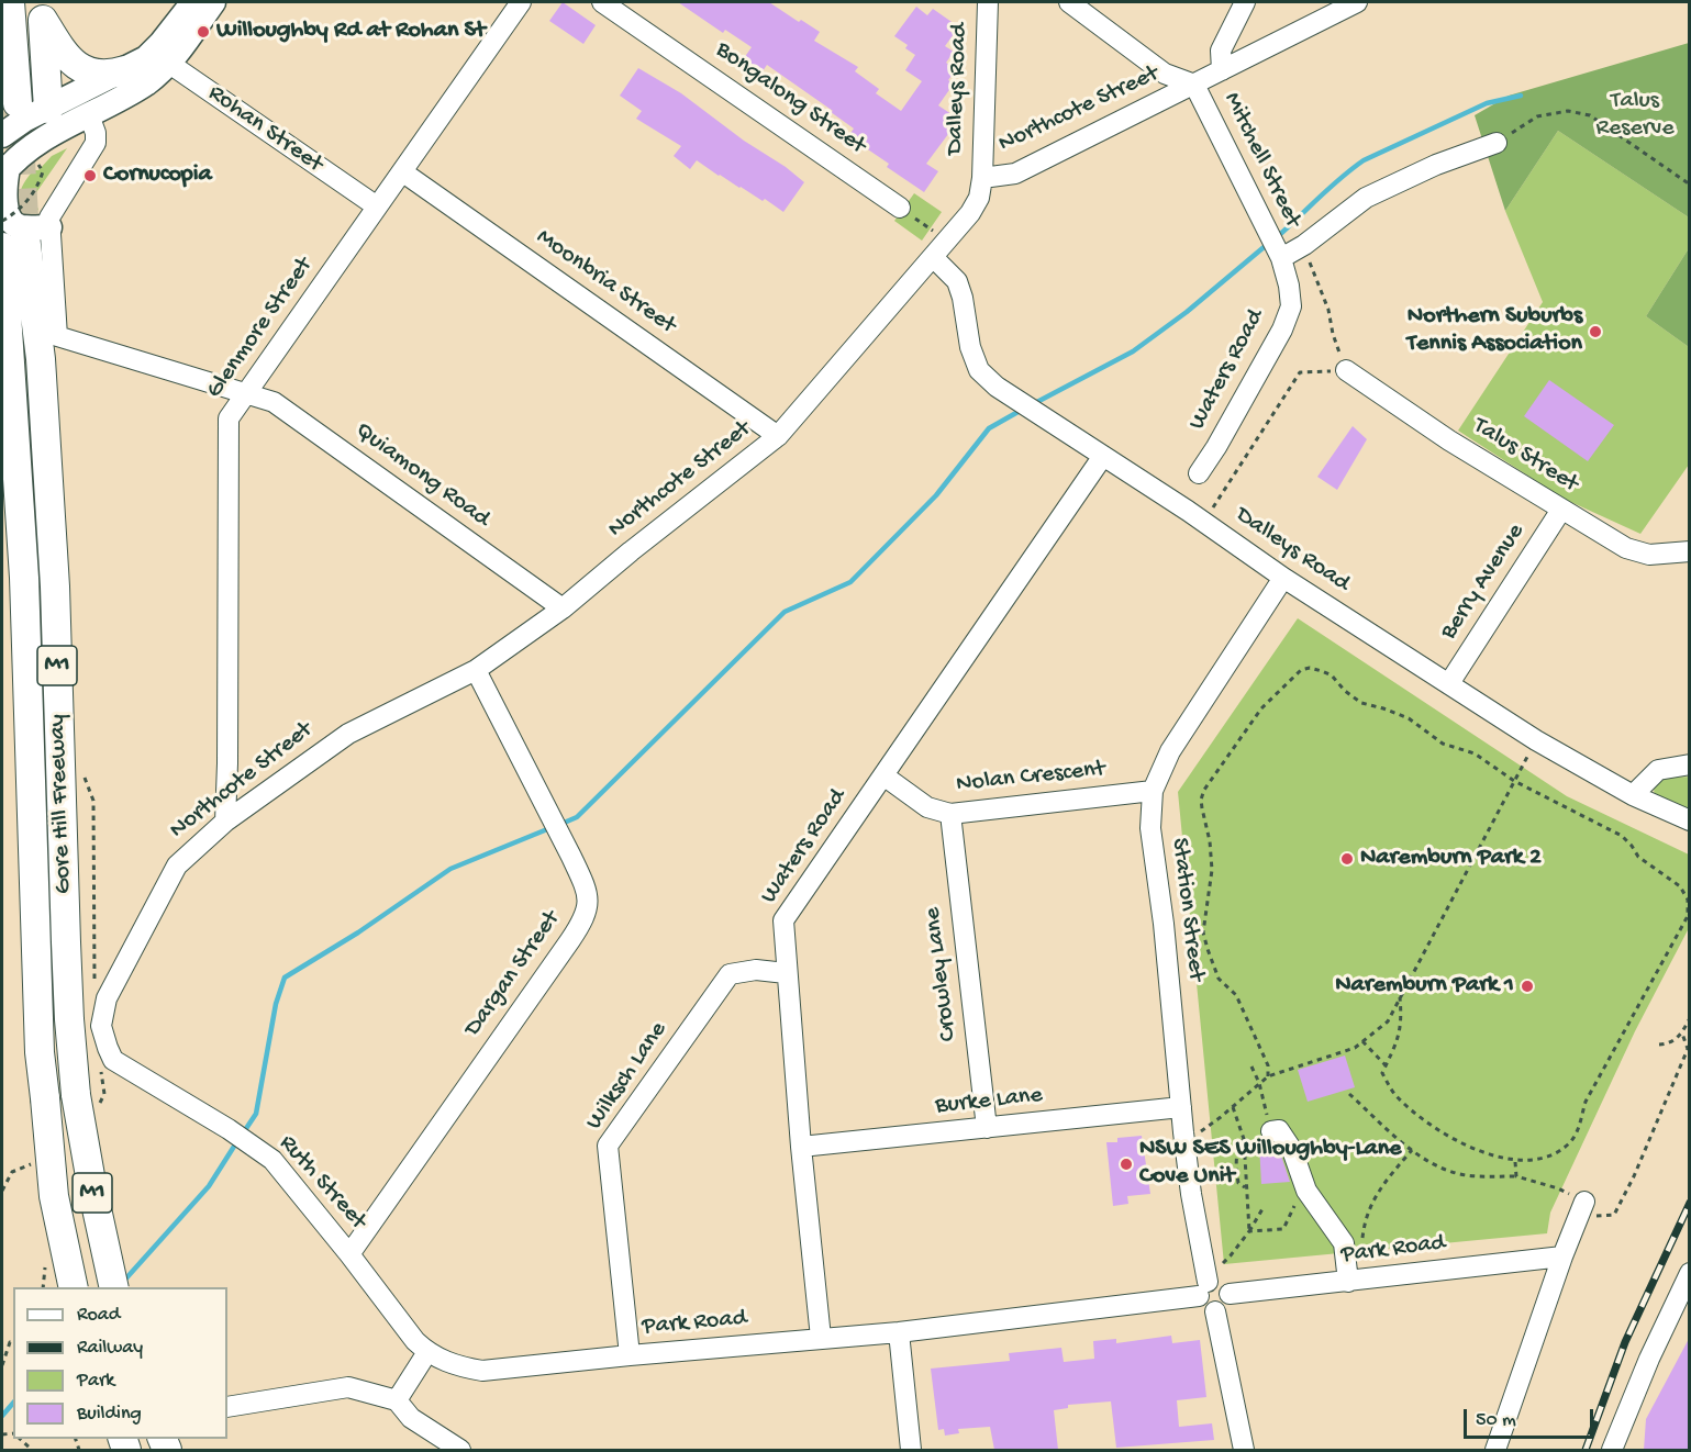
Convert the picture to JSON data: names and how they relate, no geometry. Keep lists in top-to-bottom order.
{
  "streets": {
    "highway": ["M1", "Gore Hill Freeway"],
    "street": [
      "Dalleys Road",
      "Bongalong Street",
      "Northcote Street",
      "Rohan Street",
      "Mitchell Street",
      "Moonbria Street",
      "Glenmore Street",
      "Waters Road",
      "Talus Street",
      "Quiamong Road",
      "Berry Avenue",
      "Nolan Crescent",
      "Station Street",
      "Dargan Street",
      "Crowley Lane",
      "Wilksch Lane",
      "Burke Lane",
      "Ruth Street",
      "Park Road"
    ]
  },
  "crossings": [
    ["Dalleys Road", "Northcote Street"],
    ["Dalleys Road", "Waters Road"],
    ["Dalleys Road", "Berry Avenue"],
    ["Dalleys Road", "Station Street"],
    ["Northcote Street", "Mitchell Street"],
    ["Northcote Street", "Moonbria Street"],
    ["Northcote Street", "Glenmore Street"],
    ["Northcote Street", "Quiamong Road"],
    ["Northcote Street", "Dargan Street"],
    ["Northcote Street", "Ruth Street"],
    ["Rohan Street", "Glenmore Street"],
    ["Mitchell Street", "Waters Road"],
    ["Moonbria Street", "Glenmore Street"],
    ["Glenmore Street", "Quiamong Road"],
    ["Waters Road", "Nolan Crescent"],
    ["Waters Road", "Wilksch Lane"],
    ["Waters Road", "Burke Lane"],
    ["Waters Road", "Park Road"],
    ["Talus Street", "Berry Avenue"],
    ["Quiamong Road", "Gore Hill Freeway"],
    ["Nolan Crescent", "Station Street"],
    ["Nolan Crescent", "Crowley Lane"],
    ["Station Street", "Burke Lane"],
    ["Station Street", "Park Road"],
    ["Dargan Street", "Ruth Street"],
    ["Crowley Lane", "Burke Lane"],
    ["Wilksch Lane", "Park Road"],
    ["Ruth Street", "Park Road"]
  ],
  "parks": ["Talus Reserve"],
  "places": [
    "Willoughby Rd at Rohan St",
    "Cornucopia",
    "Northern Suburbs Tennis Association",
    "Naremburn Park 2",
    "Naremburn Park 1",
    "NSW SES Willoughby-Lane Cove Unit"
  ],
  "legend": [
    "Road",
    "Railway",
    "Park",
    "Building"
  ],
  "scale_bar": "50 m"
}
